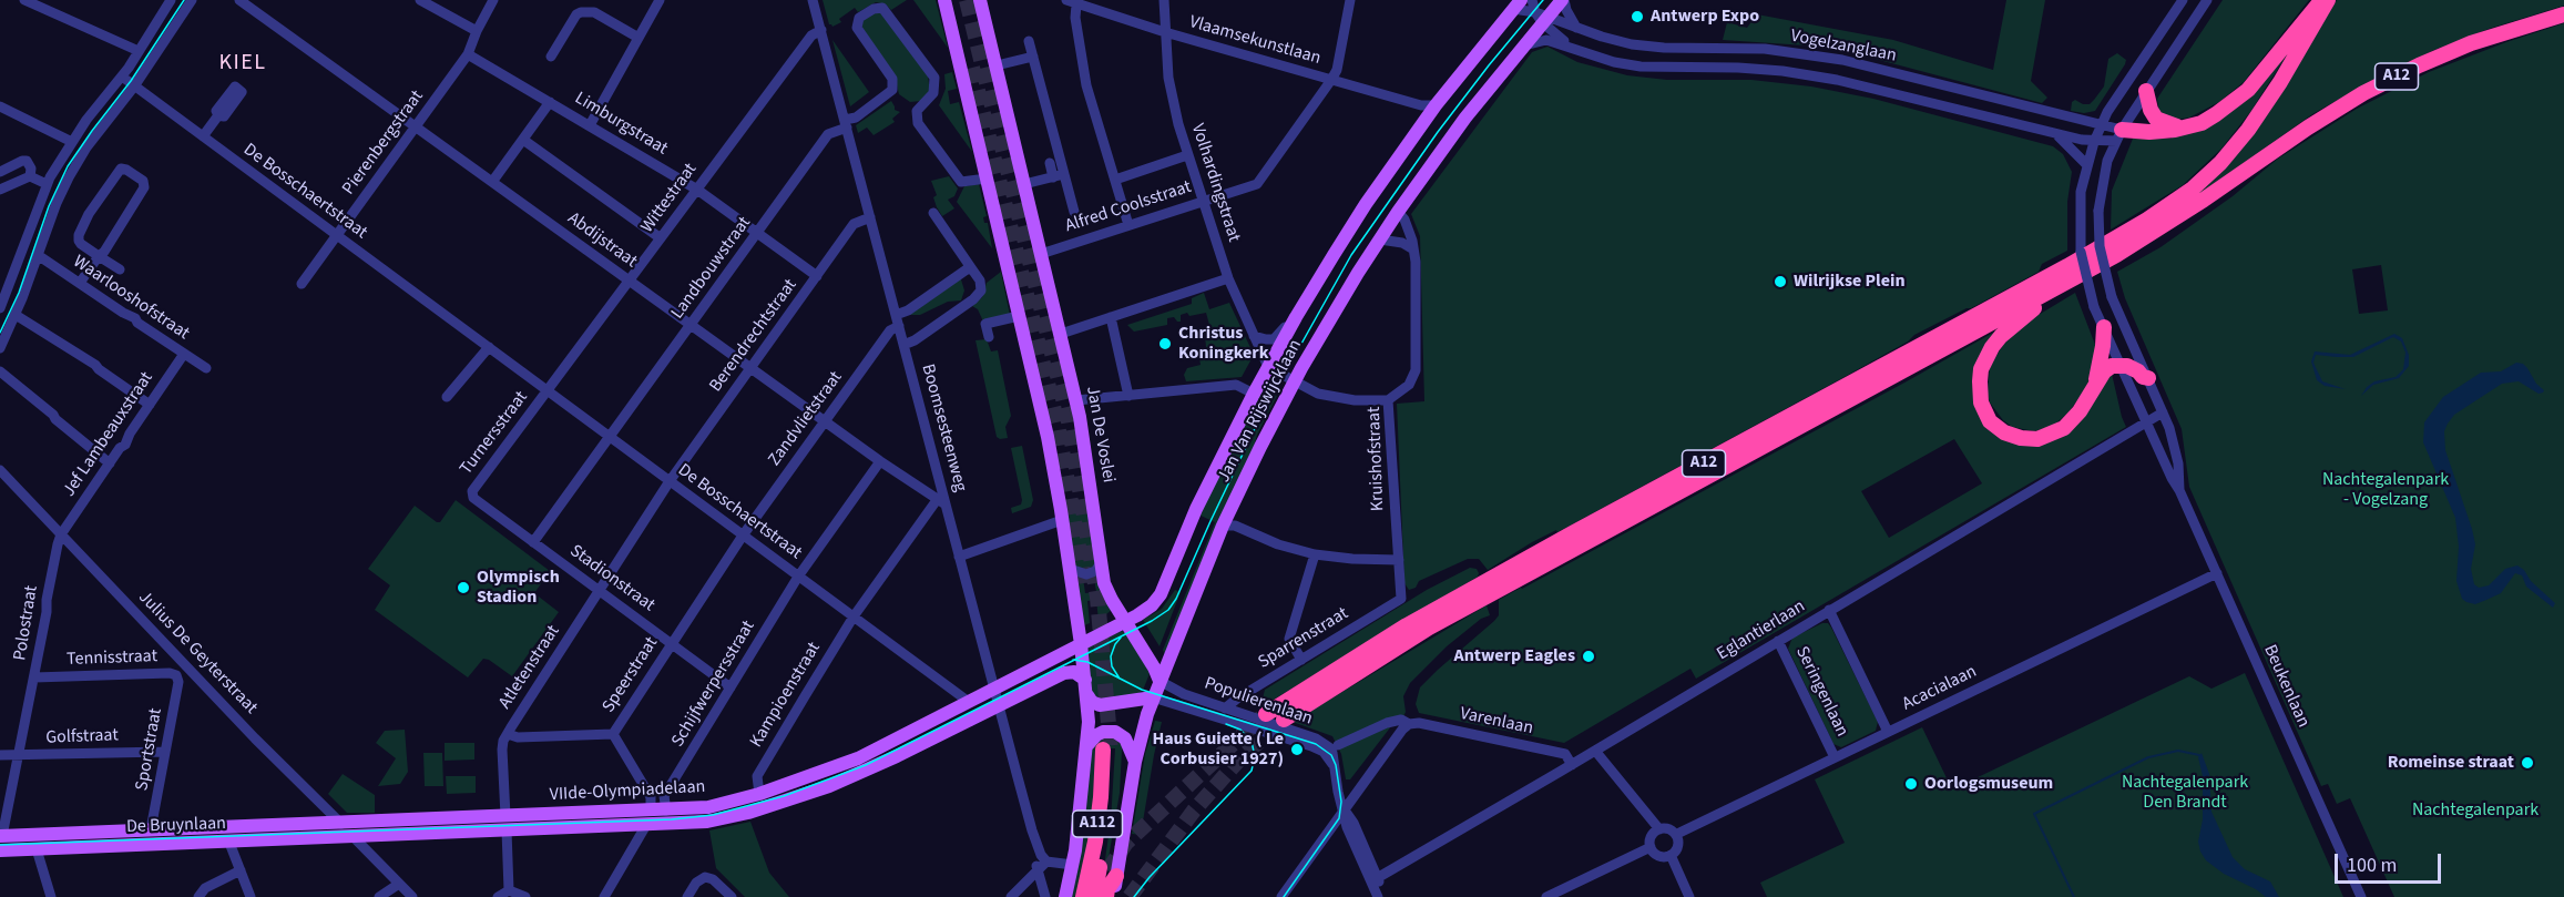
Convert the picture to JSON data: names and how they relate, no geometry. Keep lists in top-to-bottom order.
{
  "streets": {
    "highway": ["A12", "A112"],
    "main road": [
      "Jan Van Rijswijcklaan",
      "Jan De Voslei",
      "VIIde-Olympiadelaan",
      "De Bruynlaan"
    ],
    "street": [
      "Vlaamsekunstlaan",
      "Vogelzanglaan",
      "Limburgstraat",
      "Pierenbergstraat",
      "Volhardingstraat",
      "De Bosschaertstraat",
      "Wittestraat",
      "Alfred Coolsstraat",
      "Abdijstraat",
      "Landbouwstraat",
      "Waarlooshofstraat",
      "Berendrechtstraat",
      "Zandvlietstraat",
      "Boomsesteenweg",
      "Turnersstraat",
      "Jef Lambeauxstraat",
      "Kruishofstraat",
      "Stadionstraat",
      "Polostraat",
      "Eglantierlaan",
      "Sparrenstraat",
      "Julius De Geyterstraat",
      "Tennisstraat",
      "Atletenstraat",
      "Speerstraat",
      "Schijfwerpersstraat",
      "Beukenlaan",
      "Acacialaan",
      "Seringenlaan",
      "Kampioenstraat",
      "Populierenlaan",
      "Varenlaan",
      "Golfstraat",
      "Sportstraat"
    ]
  },
  "crossings": [
    ["Vlaamsekunstlaan", "Volhardingstraat"],
    ["Vlaamsekunstlaan", "Alfred Coolsstraat"],
    ["Vlaamsekunstlaan", "Jan Van Rijswijcklaan"],
    ["Vogelzanglaan", "Jan Van Rijswijcklaan"],
    ["Vogelzanglaan", "Beukenlaan"],
    ["Limburgstraat", "Pierenbergstraat"],
    ["Limburgstraat", "Wittestraat"],
    ["Limburgstraat", "Landbouwstraat"],
    ["Limburgstraat", "Berendrechtstraat"],
    ["Pierenbergstraat", "De Bosschaertstraat"],
    ["Pierenbergstraat", "Abdijstraat"],
    ["Volhardingstraat", "Alfred Coolsstraat"],
    ["Volhardingstraat", "Jan Van Rijswijcklaan"],
    ["De Bosschaertstraat", "Wittestraat"],
    ["De Bosschaertstraat", "Landbouwstraat"],
    ["De Bosschaertstraat", "Berendrechtstraat"],
    ["De Bosschaertstraat", "Zandvlietstraat"],
    ["De Bosschaertstraat", "Turnersstraat"],
    ["De Bosschaertstraat", "Atletenstraat"],
    ["De Bosschaertstraat", "Speerstraat"],
    ["De Bosschaertstraat", "Schijfwerpersstraat"],
    ["De Bosschaertstraat", "Kampioenstraat"],
    ["De Bosschaertstraat", "VIIde-Olympiadelaan"],
    ["Wittestraat", "Abdijstraat"],
    ["Wittestraat", "Boomsesteenweg"],
    ["Wittestraat", "Turnersstraat"],
    ["Alfred Coolsstraat", "Jan De Voslei"],
    ["Abdijstraat", "Landbouwstraat"],
    ["Abdijstraat", "Berendrechtstraat"],
    ["Abdijstraat", "Zandvlietstraat"],
    ["Abdijstraat", "Boomsesteenweg"],
    ["Abdijstraat", "Schijfwerpersstraat"],
    ["Abdijstraat", "Kampioenstraat"],
    ["Landbouwstraat", "Boomsesteenweg"],
    ["Landbouwstraat", "Stadionstraat"],
    ["Waarlooshofstraat", "Jef Lambeauxstraat"],
    ["Berendrechtstraat", "Boomsesteenweg"],
    ["Berendrechtstraat", "Atletenstraat"],
    ["Jan Van Rijswijcklaan", "Jan De Voslei"],
    ["Jan Van Rijswijcklaan", "Kruishofstraat"],
    ["Jan Van Rijswijcklaan", "Populierenlaan"],
    ["Jan Van Rijswijcklaan", "VIIde-Olympiadelaan"],
    ["Zandvlietstraat", "Boomsesteenweg"],
    ["Zandvlietstraat", "Speerstraat"],
    ["Boomsesteenweg", "Kampioenstraat"],
    ["Boomsesteenweg", "VIIde-Olympiadelaan"],
    ["Turnersstraat", "Stadionstraat"],
    ["Jef Lambeauxstraat", "Polostraat"],
    ["Jef Lambeauxstraat", "Julius De Geyterstraat"],
    ["Jan De Voslei", "Populierenlaan"],
    ["Kruishofstraat", "Sparrenstraat"],
    ["Stadionstraat", "Atletenstraat"],
    ["Stadionstraat", "Speerstraat"],
    ["Stadionstraat", "Schijfwerpersstraat"],
    ["Polostraat", "Julius De Geyterstraat"],
    ["Polostraat", "Tennisstraat"],
    ["Polostraat", "Golfstraat"],
    ["Polostraat", "De Bruynlaan"],
    ["Eglantierlaan", "Beukenlaan"],
    ["Eglantierlaan", "Seringenlaan"],
    ["Eglantierlaan", "Varenlaan"],
    ["Sparrenstraat", "Populierenlaan"],
    ["Julius De Geyterstraat", "Tennisstraat"],
    ["Julius De Geyterstraat", "VIIde-Olympiadelaan"],
    ["Julius De Geyterstraat", "De Bruynlaan"],
    ["Tennisstraat", "Sportstraat"],
    ["Atletenstraat", "VIIde-Olympiadelaan"],
    ["Schijfwerpersstraat", "VIIde-Olympiadelaan"],
    ["Beukenlaan", "Acacialaan"],
    ["Acacialaan", "Seringenlaan"],
    ["Kampioenstraat", "VIIde-Olympiadelaan"],
    ["Golfstraat", "Sportstraat"],
    ["Sportstraat", "De Bruynlaan"],
    ["VIIde-Olympiadelaan", "De Bruynlaan"]
  ],
  "districts": ["KIEL"],
  "parks": ["Nachtegalenpark - Vogelzang", "Nachtegalenpark Den Brandt", "Nachtegalenpark"],
  "places": [
    "Antwerp Expo",
    "Wilrijkse Plein",
    "Christus Koningkerk",
    "Olympisch Stadion",
    "Antwerp Eagles",
    "Haus Guiette ( Le Corbusier 1927)",
    "Romeinse straat",
    "Oorlogsmuseum"
  ],
  "scale_bar": "100 m"
}
